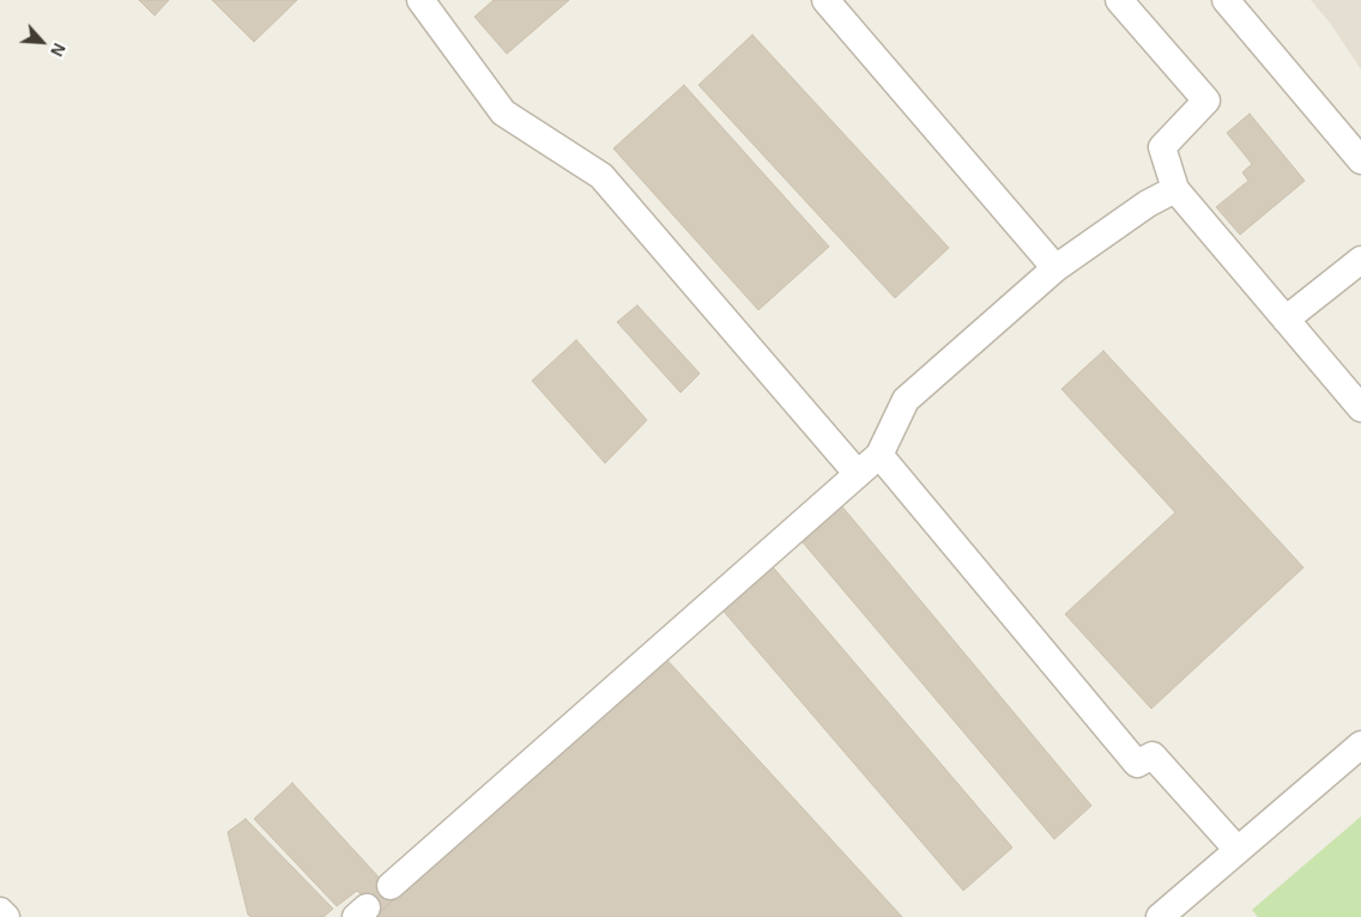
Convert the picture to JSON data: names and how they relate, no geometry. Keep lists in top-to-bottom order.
{
  "north": "bottom right"
}
